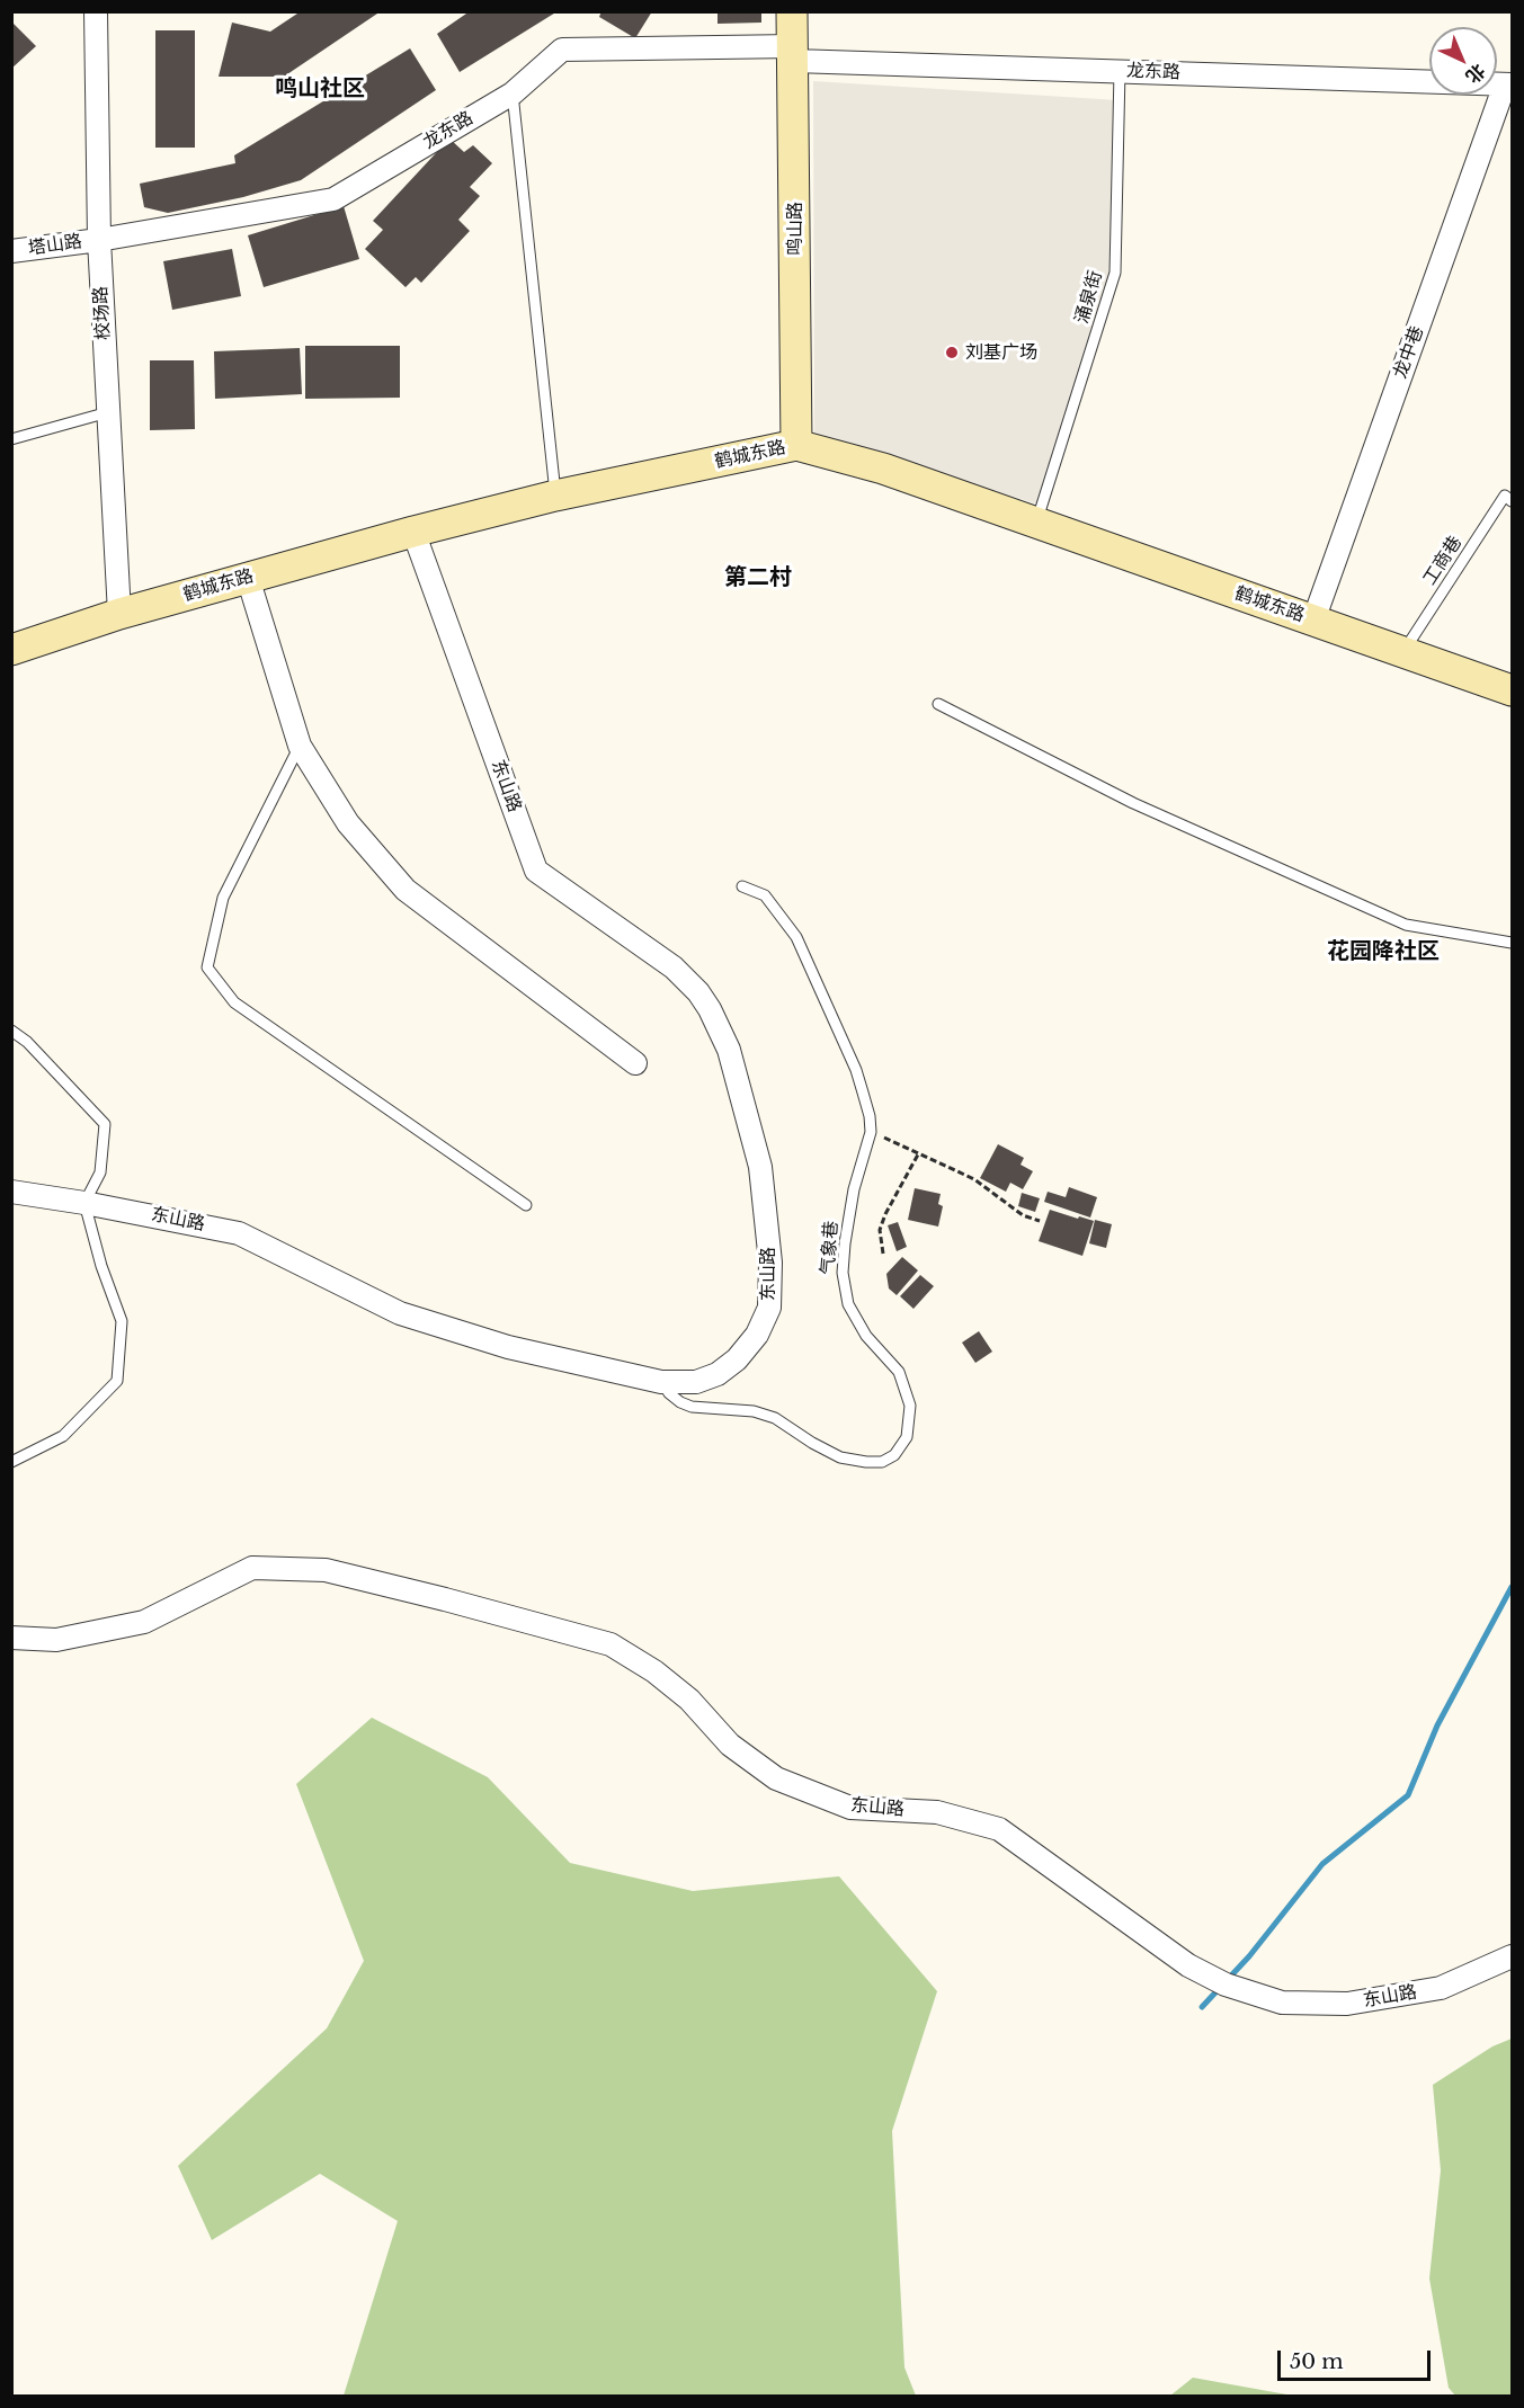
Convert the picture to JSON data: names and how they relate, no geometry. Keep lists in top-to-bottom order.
{
  "streets": {
    "street": [
      "龙东路",
      "鸣山路",
      "塔山路",
      "校场路",
      "龙中巷",
      "鹤城东路",
      "东山路"
    ],
    "lane": ["涌泉街", "工商巷", "气象巷"]
  },
  "crossings": [
    ["龙东路", "鸣山路"],
    ["龙东路", "塔山路"],
    ["龙东路", "涌泉街"],
    ["龙东路", "校场路"],
    ["龙东路", "龙中巷"],
    ["鸣山路", "鹤城东路"],
    ["塔山路", "校场路"],
    ["涌泉街", "鹤城东路"],
    ["校场路", "鹤城东路"],
    ["龙中巷", "鹤城东路"],
    ["鹤城东路", "工商巷"],
    ["鹤城东路", "东山路"],
    ["东山路", "气象巷"]
  ],
  "districts": ["鸣山社区", "第二村", "花园降社区"],
  "places": ["刘基广场"],
  "scale_bar": "50 m",
  "north": "bottom right"
}
